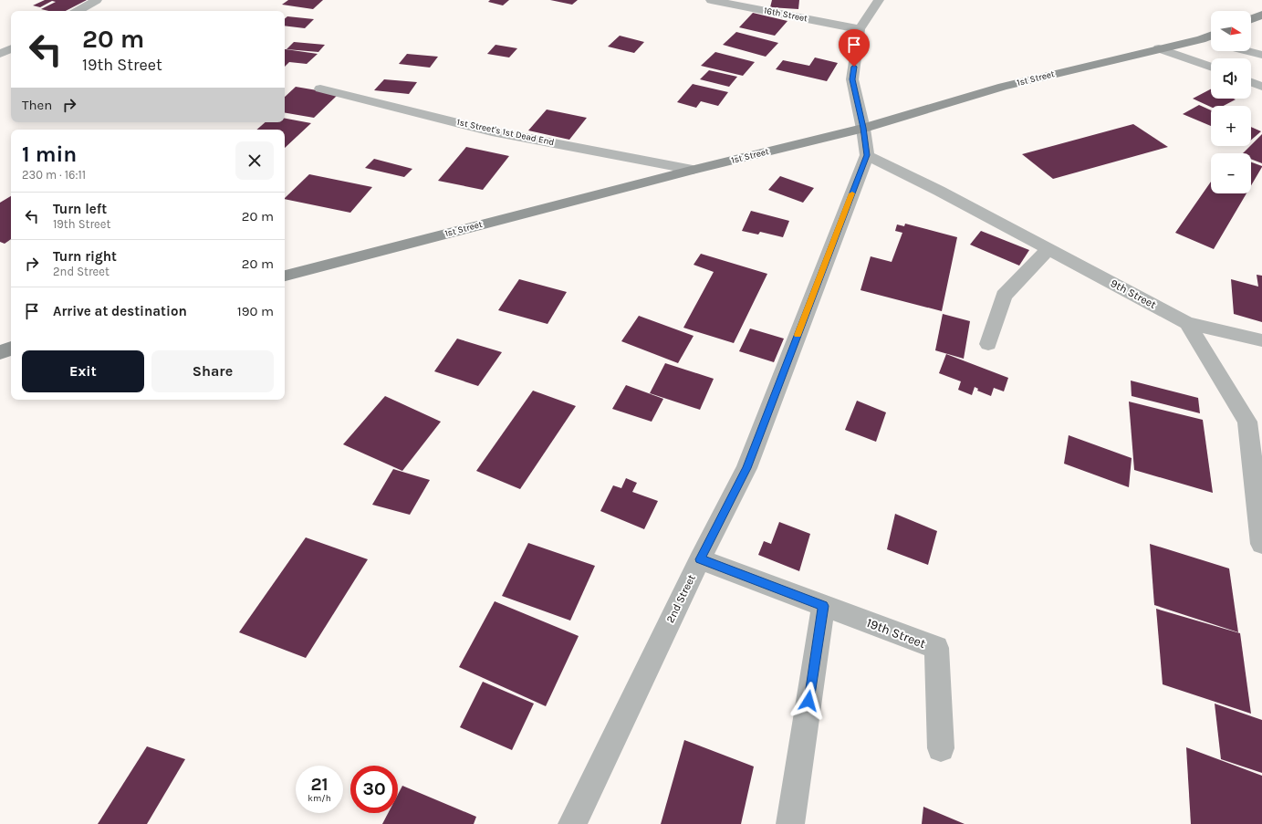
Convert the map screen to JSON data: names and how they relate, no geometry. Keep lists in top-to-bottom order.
{
  "streets": {
    "main road": ["1st Street"],
    "street": [
      "16th Street",
      "1st Street's 1st Dead End",
      "9th Street",
      "2nd Street",
      "19th Street"
    ]
  },
  "crossings": [
    ["16th Street", "2nd Street"],
    ["1st Street", "1st Street's 1st Dead End"],
    ["1st Street", "2nd Street"],
    ["9th Street", "2nd Street"],
    ["2nd Street", "19th Street"]
  ],
  "north": "right",
  "page": {
    "map_buttons": ["+", "−"],
    "turn": ["20 m", "19th Street"],
    "then": "Then",
    "heading": ["1 min", "230 m · 16:11"],
    "list": [
      {
        "name": "Turn left",
        "note": "19th Street",
        "value": "20 m"
      },
      {
        "name": "Turn right",
        "note": "2nd Street",
        "value": "20 m"
      },
      {
        "name": "Arrive at destination",
        "value": "190 m"
      }
    ],
    "buttons": ["Exit", "Share"],
    "speed": "21 km/h",
    "limit": "30"
  }
}
